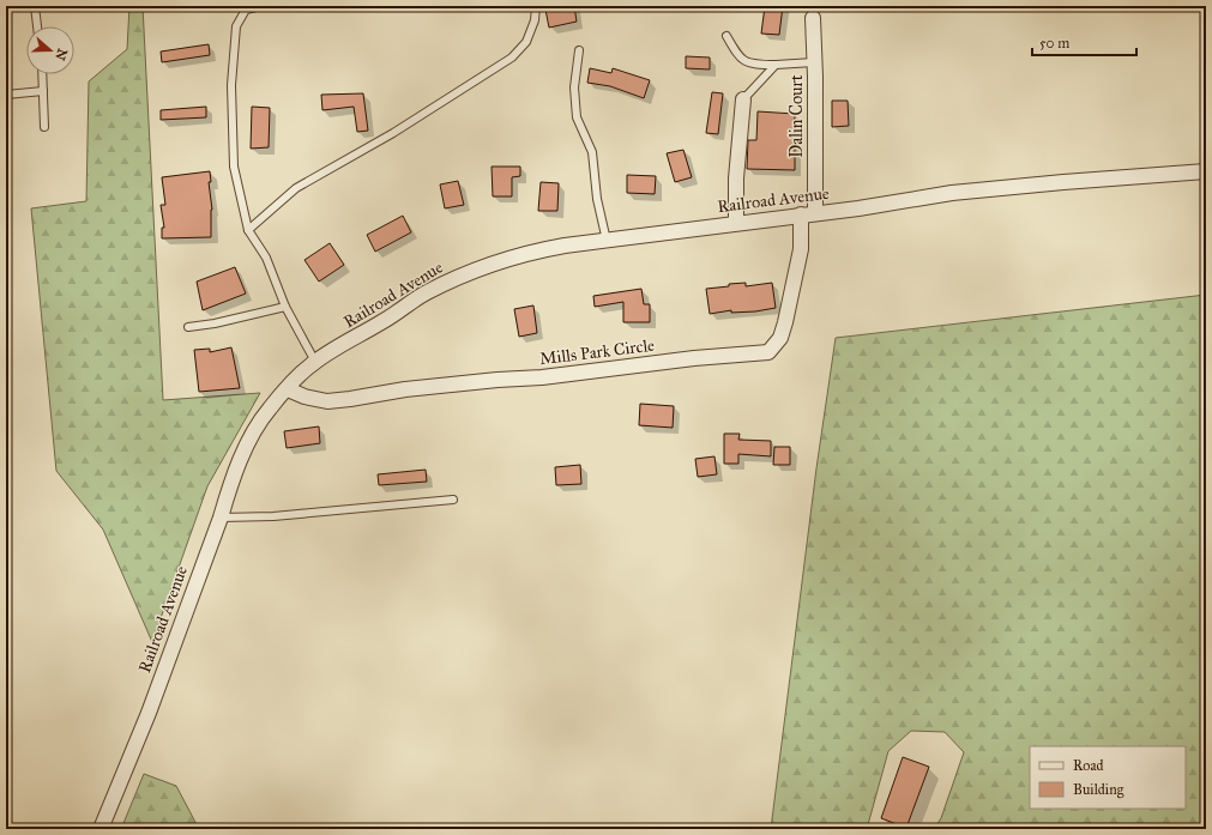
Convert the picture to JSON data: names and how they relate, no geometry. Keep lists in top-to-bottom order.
{
  "streets": {
    "street": ["Dalin Court", "Railroad Avenue", "Mills Park Circle"]
  },
  "crossings": [
    ["Dalin Court", "Railroad Avenue"],
    ["Dalin Court", "Mills Park Circle"],
    ["Railroad Avenue", "Mills Park Circle"]
  ],
  "legend": ["Road", "Building"],
  "scale_bar": "50 m",
  "north": "right"
}
